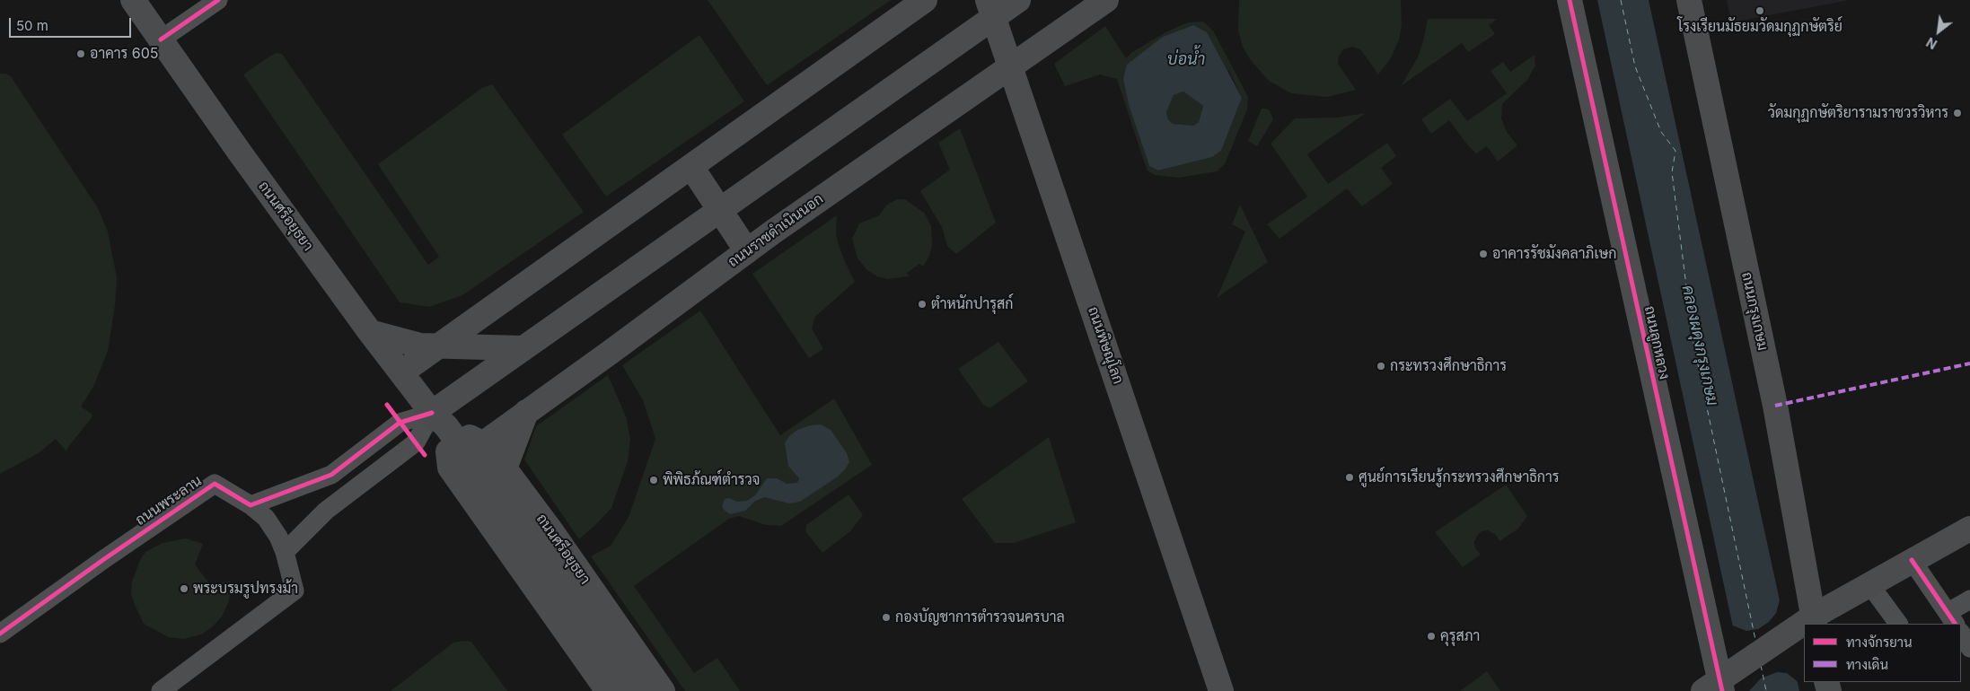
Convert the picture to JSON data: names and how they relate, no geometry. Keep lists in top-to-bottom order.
{
  "streets": {
    "main road": [
      "ถนนศรีอยุธยา",
      "ถนนราชดำเนินนอก",
      "ถนนกรุงเกษม",
      "ถนนลูกหลวง",
      "ถนนพิษณุโลก"
    ],
    "street": ["ถนนพระลาน"]
  },
  "crossings": [
    ["ถนนศรีอยุธยา", "ถนนราชดำเนินนอก"],
    ["ถนนราชดำเนินนอก", "ถนนพิษณุโลก"]
  ],
  "water": ["บ่อน้ำ", "คลองผดุงกรุงเกษม"],
  "places": [
    "โรงเรียนมัธยมวัดมกุฏกษัตริย์",
    "อาคาร 605",
    "วัดมกุฏกษัตริยารามราชวรวิหาร",
    "อาคารรัชมังคลาภิเษก",
    "ตำหนักปารุสก์",
    "กระทรวงศึกษาธิการ",
    "ศูนย์การเรียนรู้กระทรวงศึกษาธิการ",
    "พิพิธภ้ณฑ์ตำรวจ",
    "พระบรมรูปทรงม้า",
    "กองบัญชาการตำรวจนครบาล",
    "คุรุสภา"
  ],
  "legend": ["ทางจักรยาน", "ทางเดิน"],
  "scale_bar": "50 m",
  "north": "bottom left"
}
